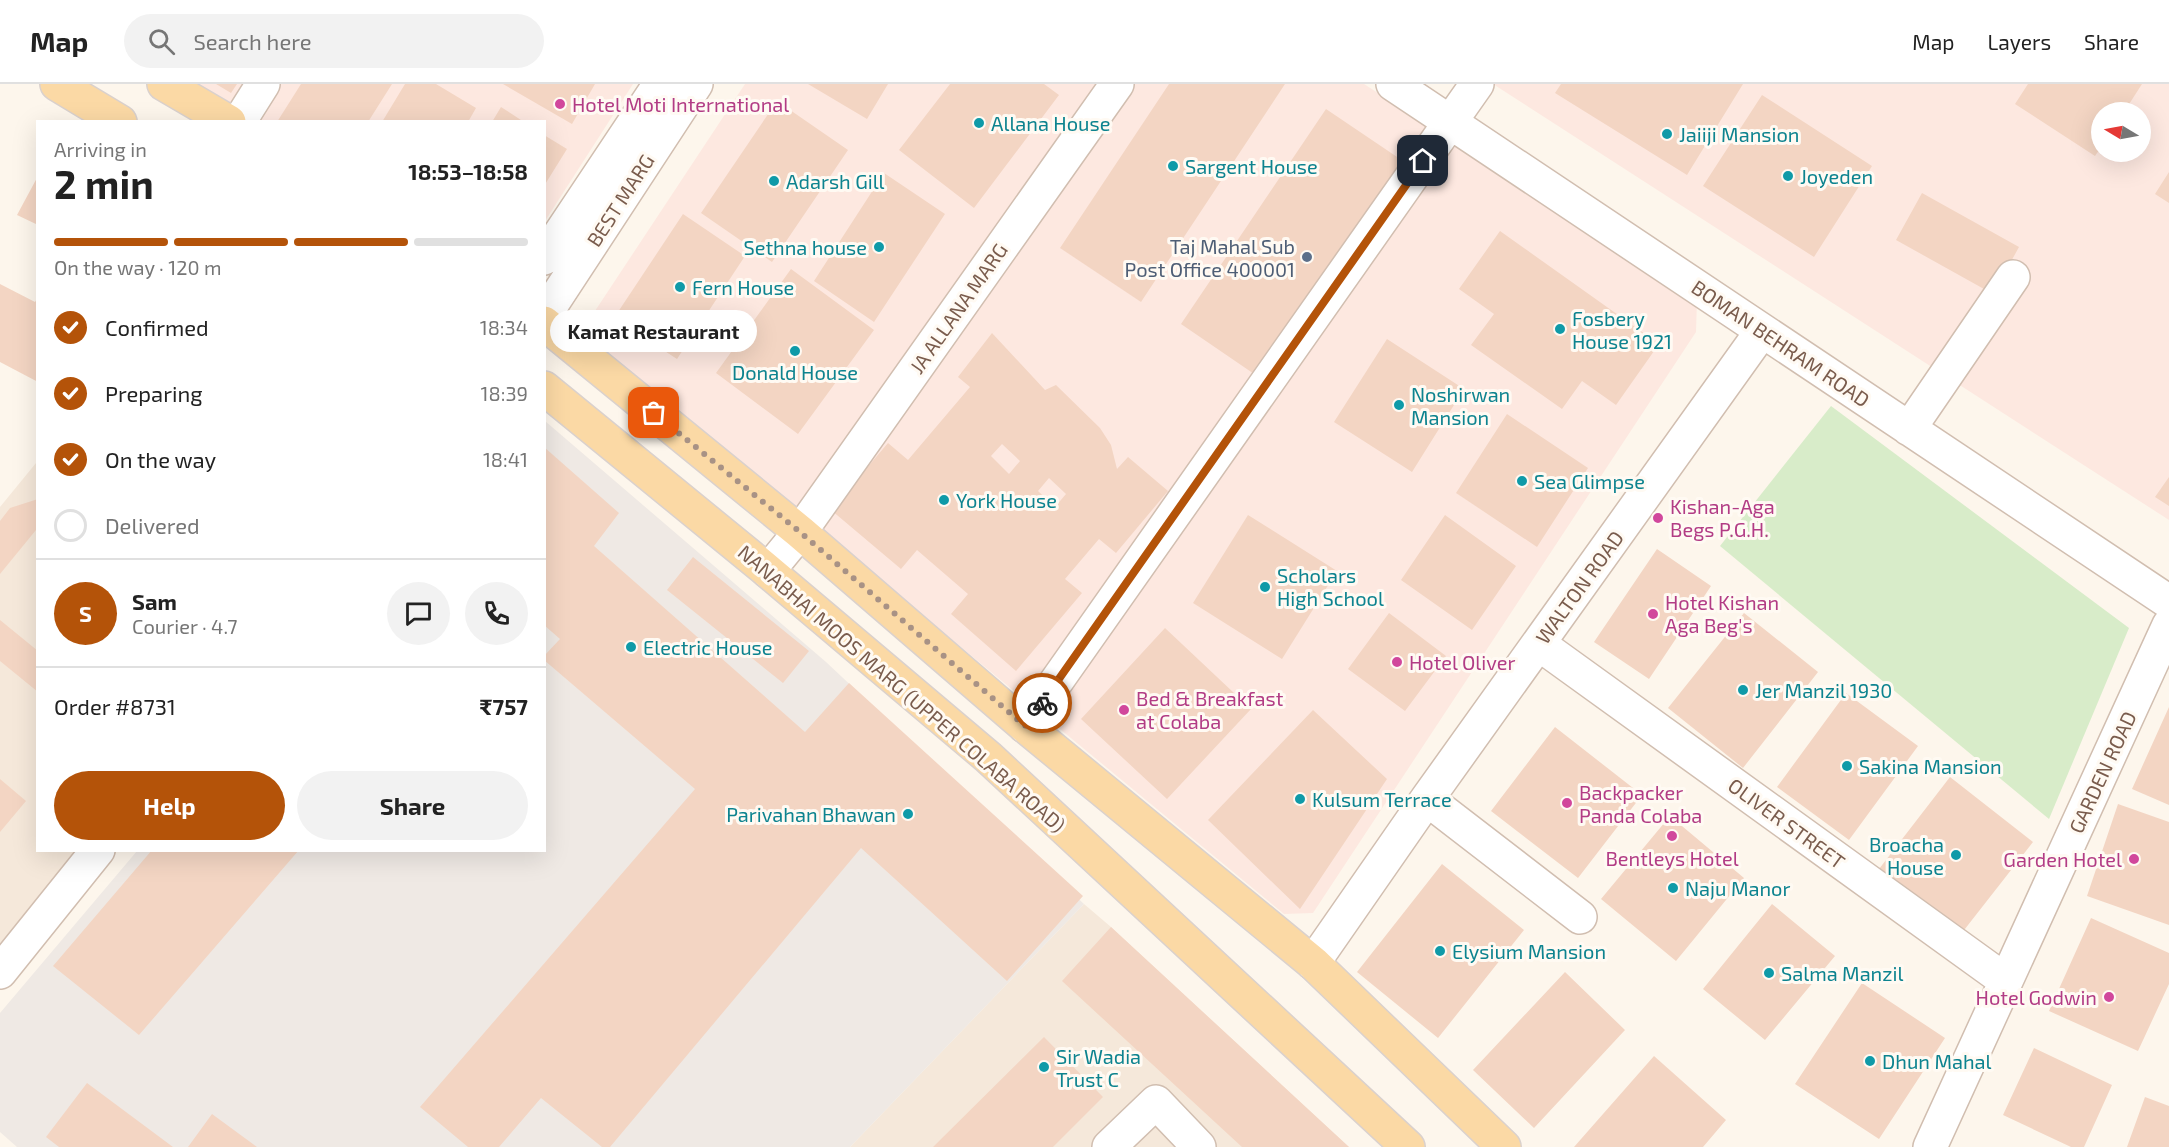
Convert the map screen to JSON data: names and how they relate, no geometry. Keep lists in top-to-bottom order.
{
  "streets": {
    "main road": ["NANABHAI MOOS MARG (UPPER COLABA ROAD)"],
    "street": [
      "BEST MARG",
      "JA ALLANA MARG",
      "BOMAN BEHRAM ROAD",
      "WALTON ROAD",
      "GARDEN ROAD",
      "OLIVER STREET"
    ]
  },
  "crossings": [
    ["JA ALLANA MARG", "NANABHAI MOOS MARG (UPPER COLABA ROAD)"],
    ["BOMAN BEHRAM ROAD", "WALTON ROAD"],
    ["WALTON ROAD", "OLIVER STREET"],
    ["GARDEN ROAD", "OLIVER STREET"]
  ],
  "places": [
    "Hotel Moti International",
    "Allana House",
    "Jaiiji Mansion",
    "Sargent House",
    "Joyeden",
    "Adarsh Gill",
    "Sethna house",
    "Taj Mahal Sub Post Office 400001",
    "Fern House",
    "Fosbery House 1921",
    "Donald House",
    "Noshirwan Mansion",
    "Kamat Restaurant",
    "Sea Glimpse",
    "York House",
    "Kishan-Aga Begs P.G.H.",
    "Scholars High School",
    "Hotel Kishan Aga Beg's",
    "Electric House",
    "Hotel Oliver",
    "Jer Manzil 1930",
    "Bed & Breakfast at Colaba",
    "Sakina Mansion",
    "Kulsum Terrace",
    "Backpacker Panda Colaba",
    "Parivahan Bhawan",
    "Bentleys Hotel",
    "Broacha House",
    "Garden Hotel",
    "Naju Manor",
    "Elysium Mansion",
    "Salma Manzil",
    "Hotel Godwin",
    "Dhun Mahal",
    "Sir Wadia Trust C"
  ],
  "north": "left",
  "page": {
    "header": "Map",
    "search": "Search here",
    "nav": ["Map", "Layers", "Share"],
    "heading": ["2 min", "Arriving in", "18:53–18:58"],
    "panel": [
      "Sam",
      "Courier · 4.7",
      "Order #8731",
      "₹757"
    ],
    "bar": "On the way · 120 m",
    "list": [
      ["Confirmed", "18:34"],
      ["Preparing", "18:39"],
      ["On the way", "18:41"],
      "Delivered"
    ],
    "bubble": "Kamat Restaurant",
    "round": "S",
    "buttons": ["Help", "Share"]
  }
}
